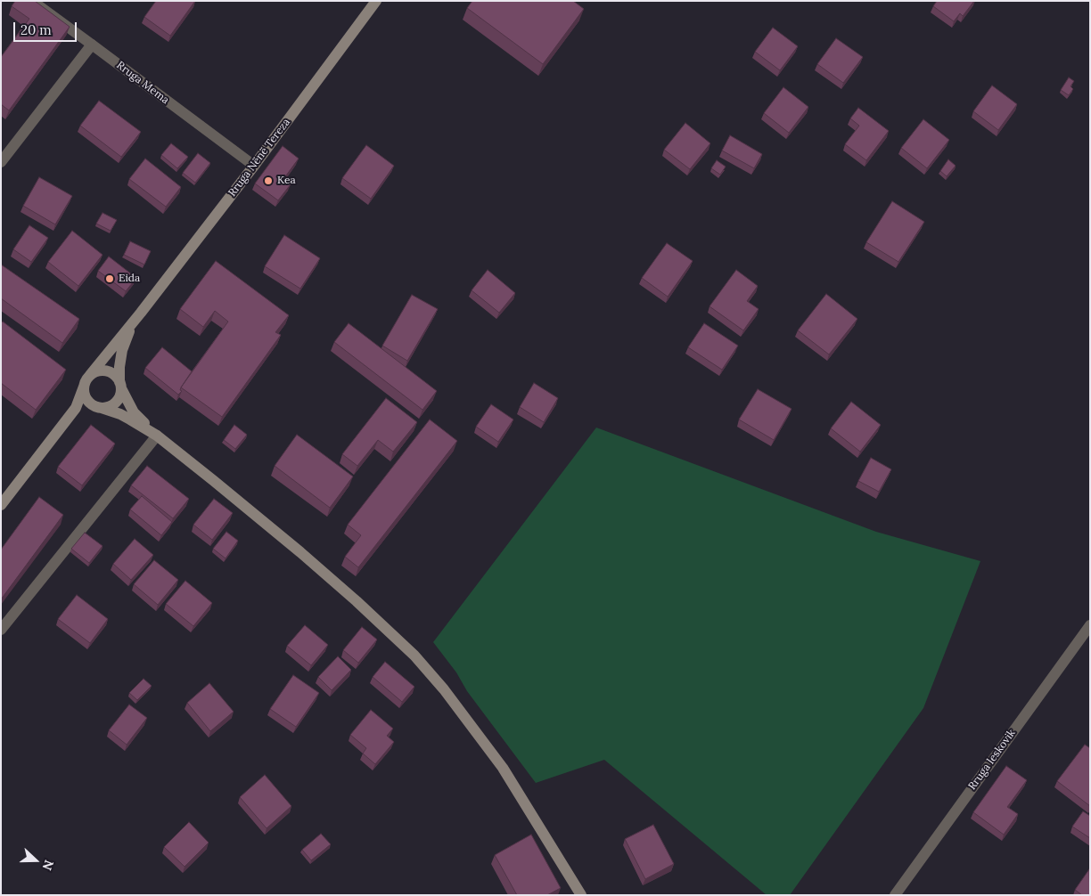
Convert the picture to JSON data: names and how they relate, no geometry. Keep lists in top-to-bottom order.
{
  "streets": {
    "main road": ["Rruga Nënë Tereza"],
    "street": ["Rruga Mema", "Rruga leskovik"]
  },
  "crossings": [
    ["Rruga Mema", "Rruga Nënë Tereza"]
  ],
  "places": ["Kea", "Eida"],
  "scale_bar": "20 m",
  "north": "right"
}
